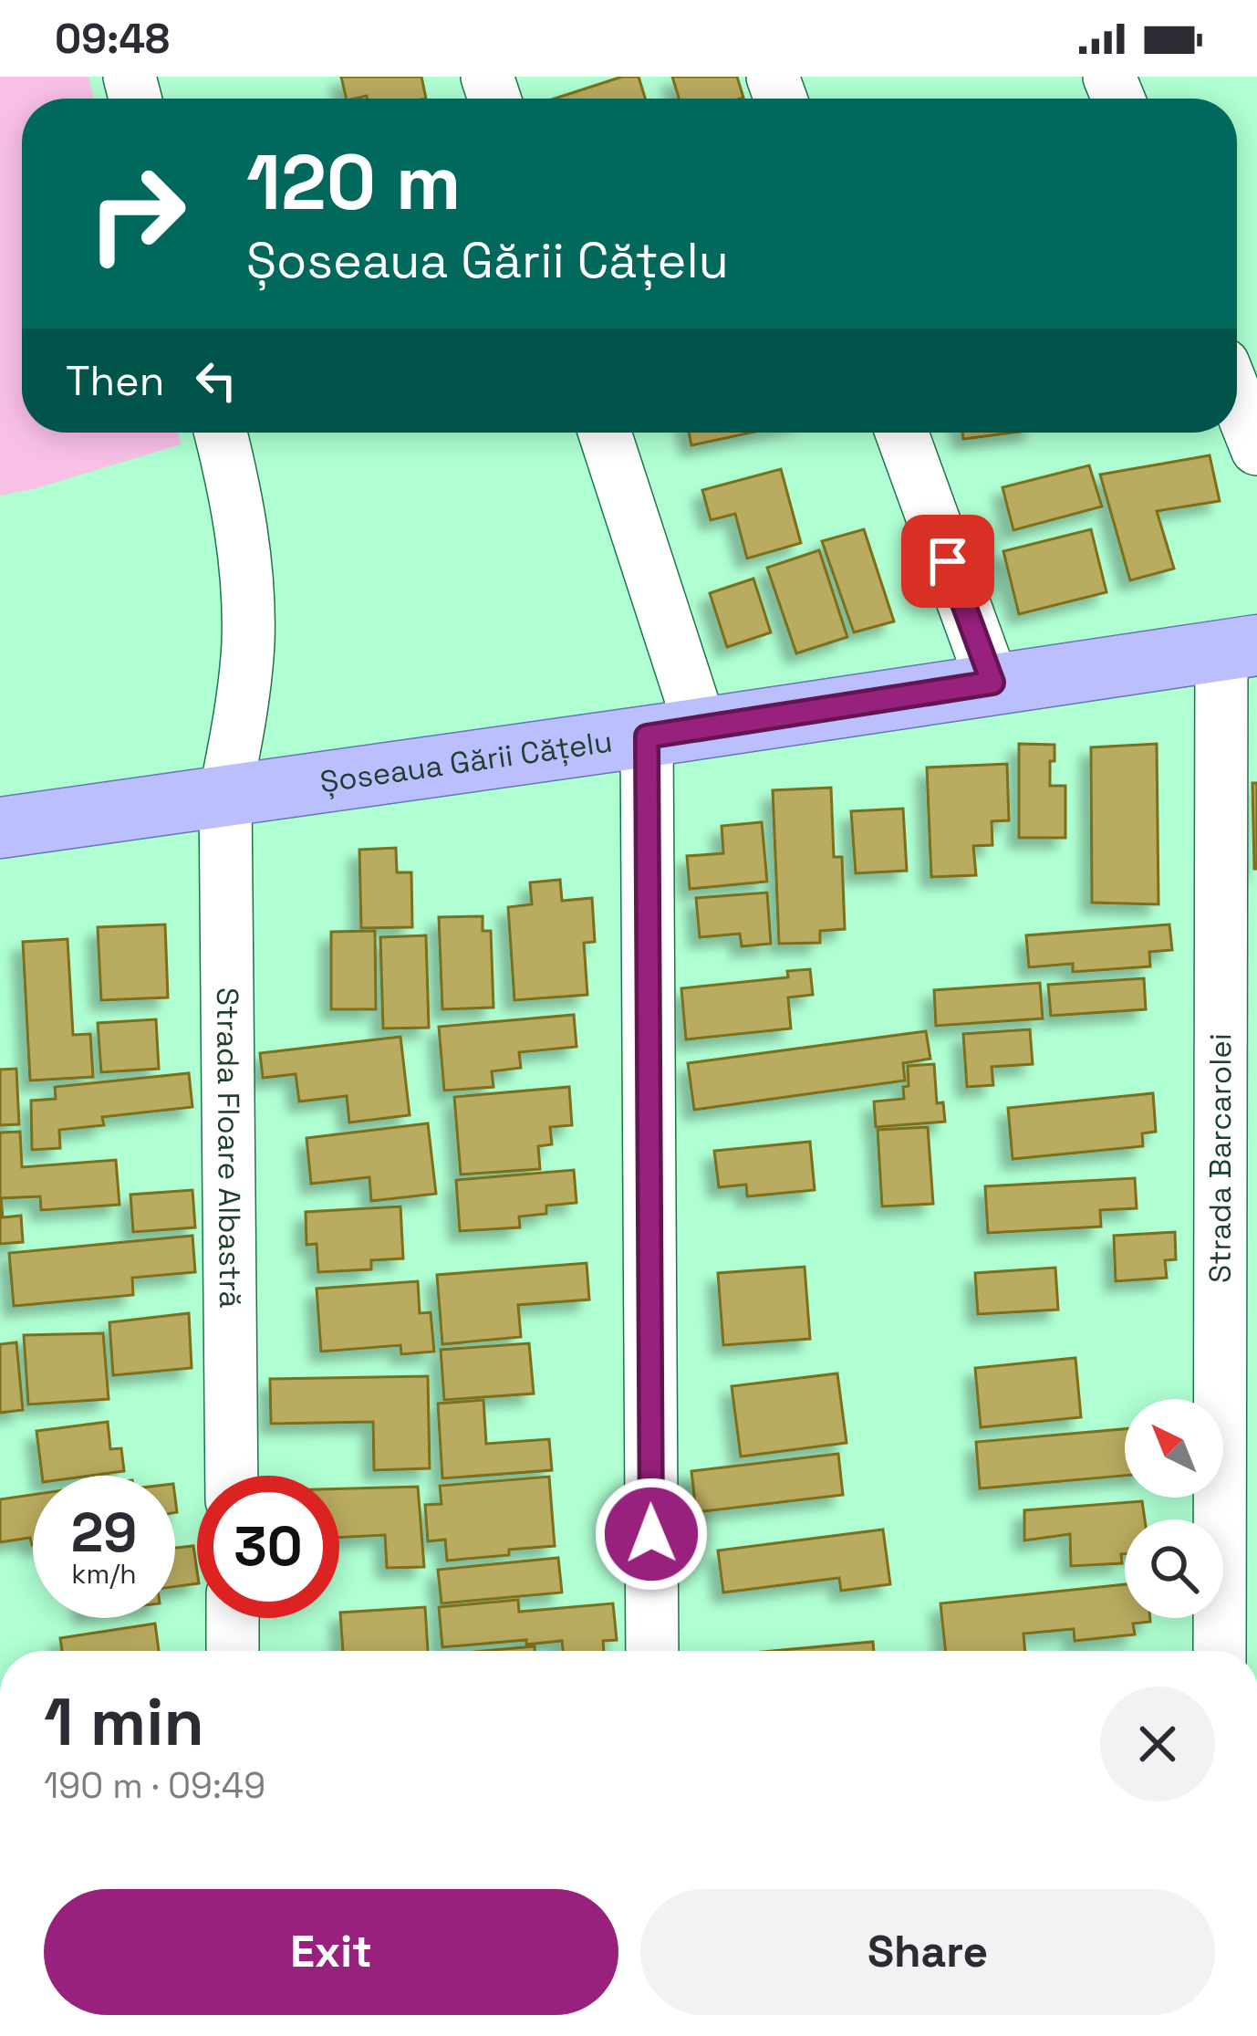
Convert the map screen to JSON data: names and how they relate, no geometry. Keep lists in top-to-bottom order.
{
  "streets": {
    "main road": ["Șoseaua Gării Cățelu"],
    "street": ["Strada Floare Albastră", "Strada Barcarolei"]
  },
  "crossings": [
    ["Șoseaua Gării Cățelu", "Strada Floare Albastră"],
    ["Șoseaua Gării Cățelu", "Strada Barcarolei"]
  ],
  "north": "top left",
  "page": {
    "status": "09:48",
    "turn": ["120 m", "Șoseaua Gării Cățelu"],
    "then": "Then",
    "speed": "29 km/h",
    "limit": "30",
    "heading": ["1 min", "190 m · 09:49"],
    "buttons": ["Exit", "Share"]
  }
}
